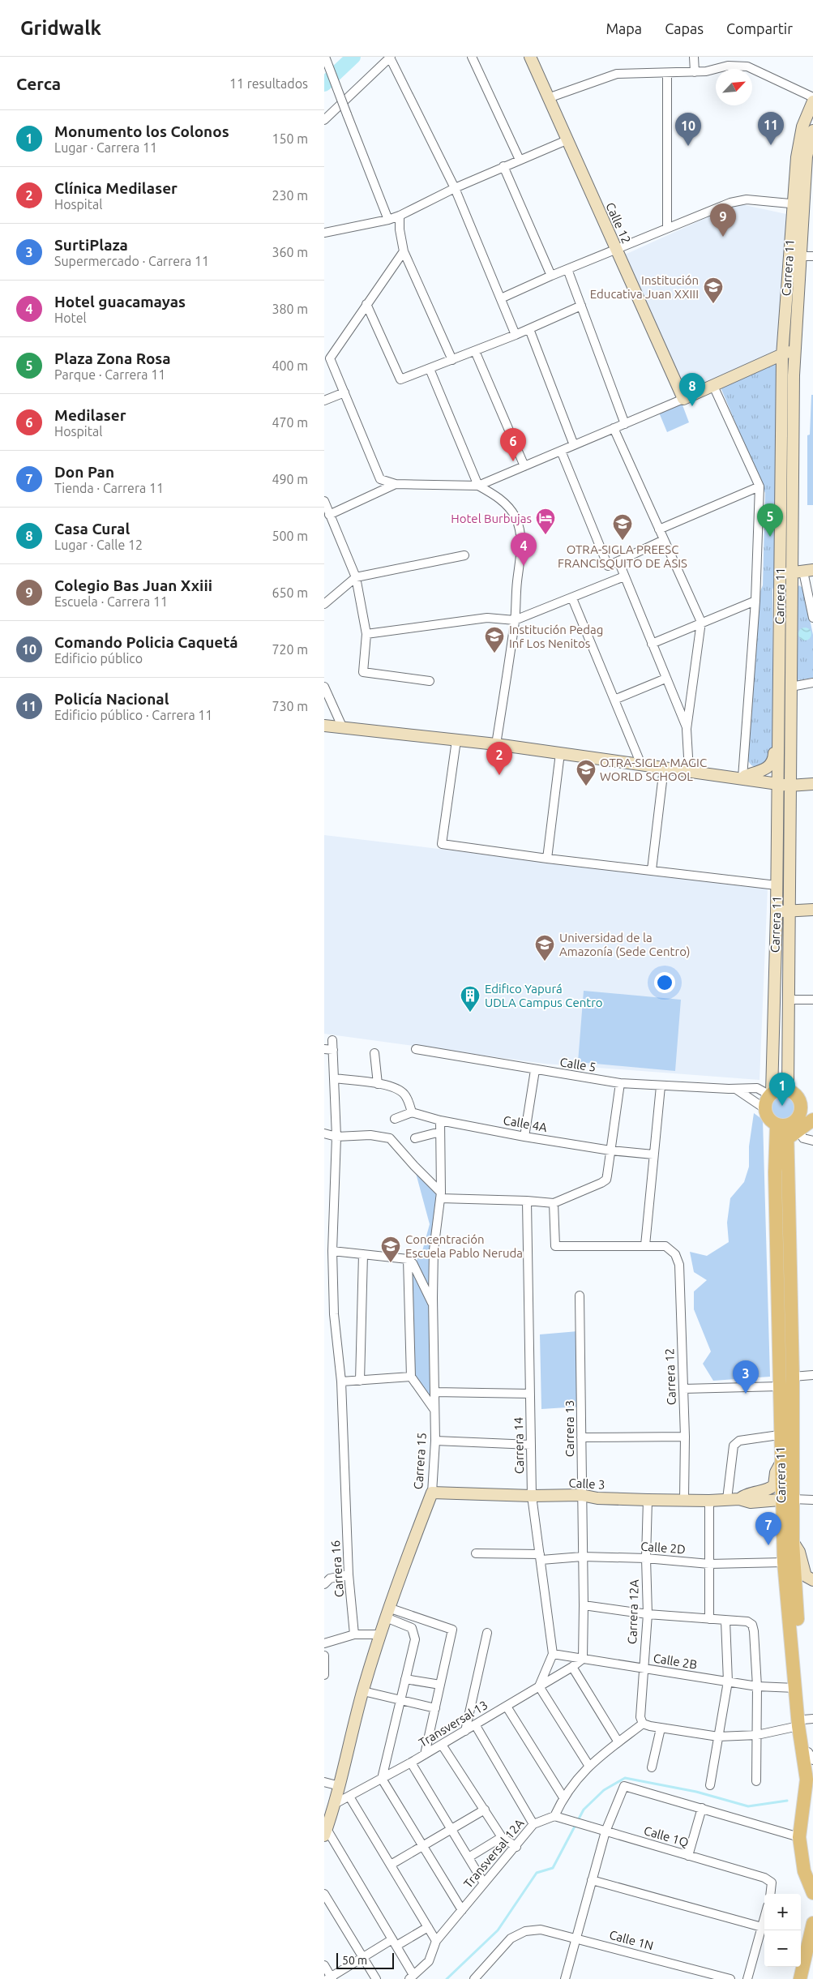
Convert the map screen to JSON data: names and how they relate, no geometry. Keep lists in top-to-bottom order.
{
  "streets": {
    "main road": [
      "Calle 12",
      "Carrera 11",
      "Carrera 15",
      "Calle 3"
    ],
    "street": [
      "Calle 5",
      "Calle 4A",
      "Carrera 12",
      "Carrera 13",
      "Carrera 14",
      "Calle 2D",
      "Carrera 16",
      "Carrera 12A",
      "Calle 2B",
      "Transversal 13",
      "Calle 1Q",
      "Transversal 12A",
      "Calle 1N"
    ]
  },
  "crossings": [
    ["Carrera 11", "Calle 5"],
    ["Carrera 11", "Calle 3"],
    ["Carrera 11", "Calle 2D"],
    ["Carrera 11", "Calle 2B"],
    ["Calle 4A", "Carrera 15"],
    ["Carrera 12", "Calle 3"],
    ["Carrera 13", "Calle 3"],
    ["Carrera 13", "Calle 2D"],
    ["Carrera 13", "Calle 2B"],
    ["Carrera 13", "Transversal 13"],
    ["Carrera 14", "Calle 3"],
    ["Carrera 14", "Calle 2D"],
    ["Carrera 14", "Calle 2B"],
    ["Carrera 14", "Transversal 13"],
    ["Carrera 15", "Calle 3"],
    ["Carrera 15", "Transversal 13"],
    ["Calle 3", "Carrera 12A"],
    ["Calle 2D", "Carrera 12A"],
    ["Carrera 12A", "Calle 2B"],
    ["Calle 2B", "Transversal 13"],
    ["Calle 1Q", "Transversal 12A"]
  ],
  "places": {
    "school or university": [
      "Institución Educativa Juan XXIII",
      "OTRA-SIGLA PREESC FRANCISQUITO DE ASIS",
      "Institución Pedag Inf Los Nenitos",
      "OTRA-SIGLA MAGIC WORLD SCHOOL",
      "Universidad de la Amazonía (Sede Centro)",
      "Concentración Escuela Pablo Neruda"
    ],
    "hotel": ["Hotel Burbujas"],
    "building": ["Edifico Yapurá UDLA Campus Centro"]
  },
  "scale_bar": "50 m",
  "north": "top right",
  "page": {
    "header": "Gridwalk",
    "nav": ["Mapa", "Capas", "Compartir"],
    "heading": ["Cerca", "11 resultados"],
    "list": [
      {
        "mark": "1",
        "name": "Monumento los Colonos",
        "note": "Lugar · Carrera 11",
        "value": "150 m"
      },
      {
        "mark": "2",
        "name": "Clínica Medilaser",
        "note": "Hospital",
        "value": "230 m"
      },
      {
        "mark": "3",
        "name": "SurtiPlaza",
        "note": "Supermercado · Carrera 11",
        "value": "360 m"
      },
      {
        "mark": "4",
        "name": "Hotel guacamayas",
        "note": "Hotel",
        "value": "380 m"
      },
      {
        "mark": "5",
        "name": "Plaza Zona Rosa",
        "note": "Parque · Carrera 11",
        "value": "400 m"
      },
      {
        "mark": "6",
        "name": "Medilaser",
        "note": "Hospital",
        "value": "470 m"
      },
      {
        "mark": "7",
        "name": "Don Pan",
        "note": "Tienda · Carrera 11",
        "value": "490 m"
      },
      {
        "mark": "8",
        "name": "Casa Cural",
        "note": "Lugar · Calle 12",
        "value": "500 m"
      },
      {
        "mark": "9",
        "name": "Colegio Bas Juan Xxiii",
        "note": "Escuela · Carrera 11",
        "value": "650 m"
      },
      {
        "mark": "10",
        "name": "Comando Policia Caquetá",
        "note": "Edificio público",
        "value": "720 m"
      },
      {
        "mark": "11",
        "name": "Policía Nacional",
        "note": "Edificio público · Carrera 11",
        "value": "730 m"
      }
    ],
    "pins": [
      "11",
      "10",
      "9",
      "8",
      "6",
      "5",
      "4",
      "2",
      "1",
      "3",
      "7"
    ],
    "map_buttons": ["+", "−"],
    "scale": "50 m"
  }
}
